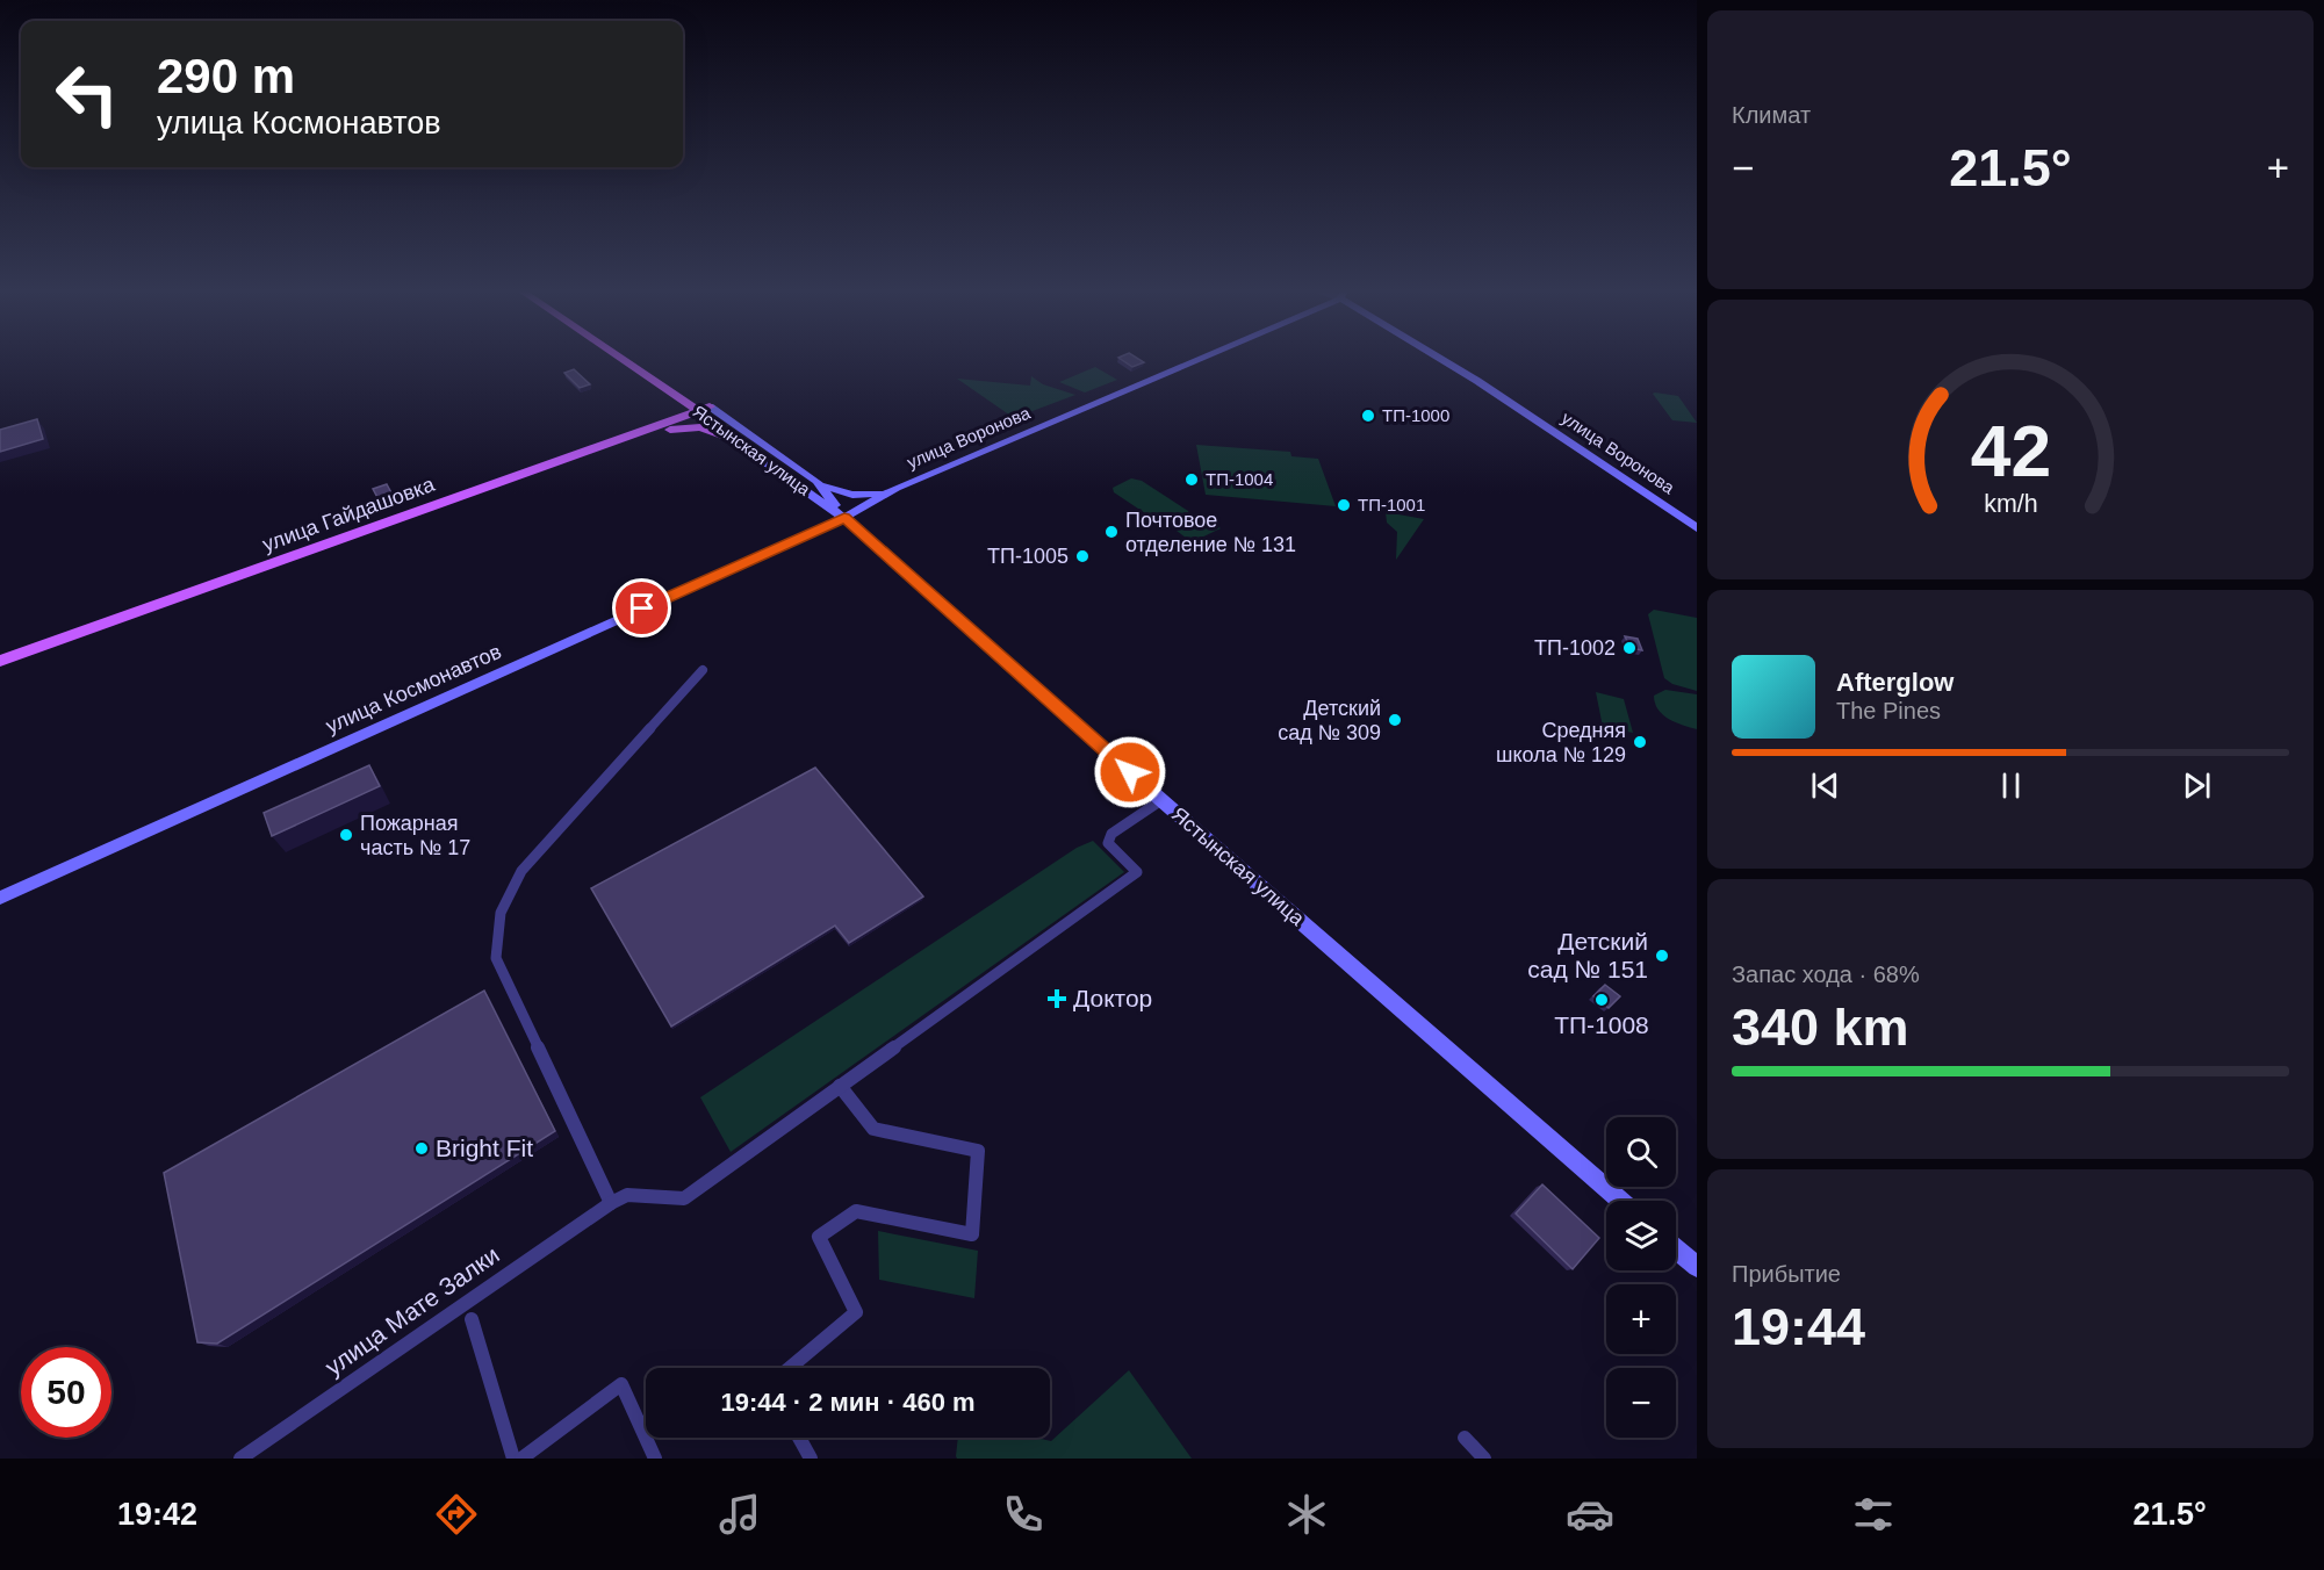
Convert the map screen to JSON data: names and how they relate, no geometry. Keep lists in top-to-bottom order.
{
  "streets": {
    "main road": [
      "улица Воронова",
      "Ястынская улица",
      "улица Гайдашовка",
      "улица Космонавтов"
    ],
    "street": ["улица Мате Залки"]
  },
  "crossings": [
    ["улица Воронова", "Ястынская улица"],
    ["улица Воронова", "улица Космонавтов"],
    ["Ястынская улица", "улица Гайдашовка"],
    ["Ястынская улица", "улица Космонавтов"]
  ],
  "places": {
    "other": [
      "ТП-1000",
      "ТП-1004",
      "ТП-1001",
      "Почтовое отделение № 131",
      "ТП-1005",
      "ТП-1002",
      "Детский сад № 309",
      "Средняя школа № 129",
      "Пожарная часть № 17",
      "Детский сад № 151",
      "ТП-1008",
      "Bright Fit"
    ],
    "health": ["Доктор"]
  },
  "page": {
    "tile": [
      "Климат",
      ["Запас хода · 68%", "340 km"],
      ["Прибытие", "19:44"]
    ],
    "turn": ["290 m", "улица Космонавтов"],
    "heat": ["−", "21.5°", "+"],
    "song": ["Afterglow", "The Pines"],
    "map_buttons": ["+", "−"],
    "limit": "50",
    "trip": "19:44 · 2 мин · 460 m",
    "tabs": ["19:42", "21.5°"],
    "gauge": ["42", "km/h"]
  }
}
